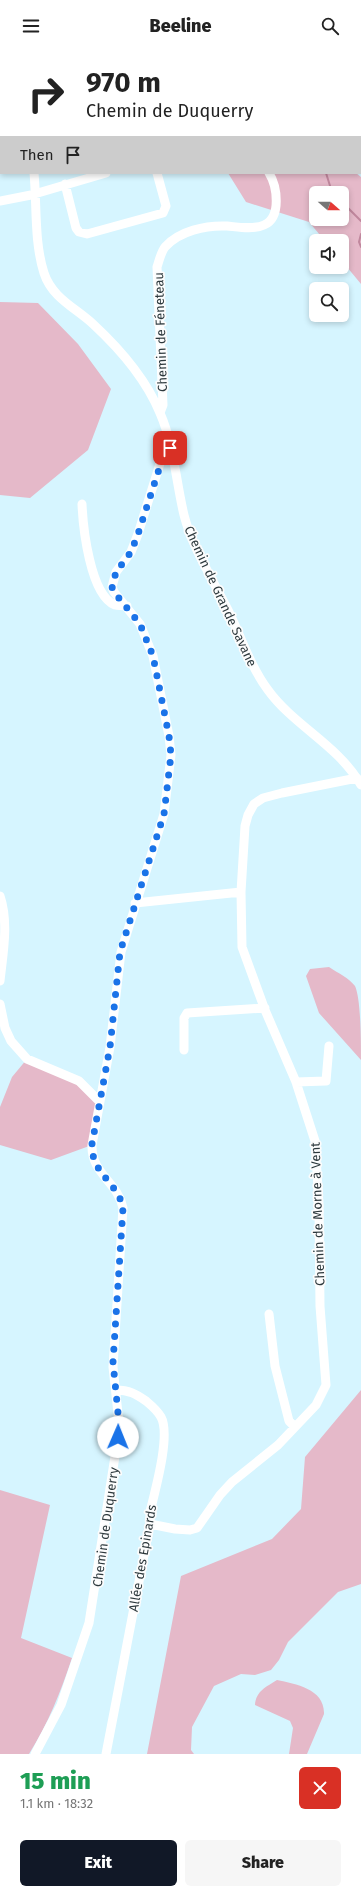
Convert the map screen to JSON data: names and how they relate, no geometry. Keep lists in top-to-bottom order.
{
  "streets": {
    "street": [
      "Chemin de Féneteau",
      "Chemin de Grande Savane",
      "Chemin de Morne à Vent",
      "Chemin de Duquerry",
      "Allée des Epinards"
    ]
  },
  "crossings": [
    ["Chemin de Féneteau", "Chemin de Grande Savane"],
    ["Chemin de Grande Savane", "Chemin de Morne à Vent"],
    ["Chemin de Grande Savane", "Chemin de Duquerry"],
    ["Chemin de Morne à Vent", "Allée des Epinards"],
    ["Chemin de Duquerry", "Allée des Epinards"]
  ],
  "north": "right",
  "page": {
    "header": "Beeline",
    "turn": ["970 m", "Chemin de Duquerry"],
    "then": "Then",
    "heading": ["15 min", "1.1 km · 18:32"],
    "buttons": ["Exit", "Share"]
  }
}
